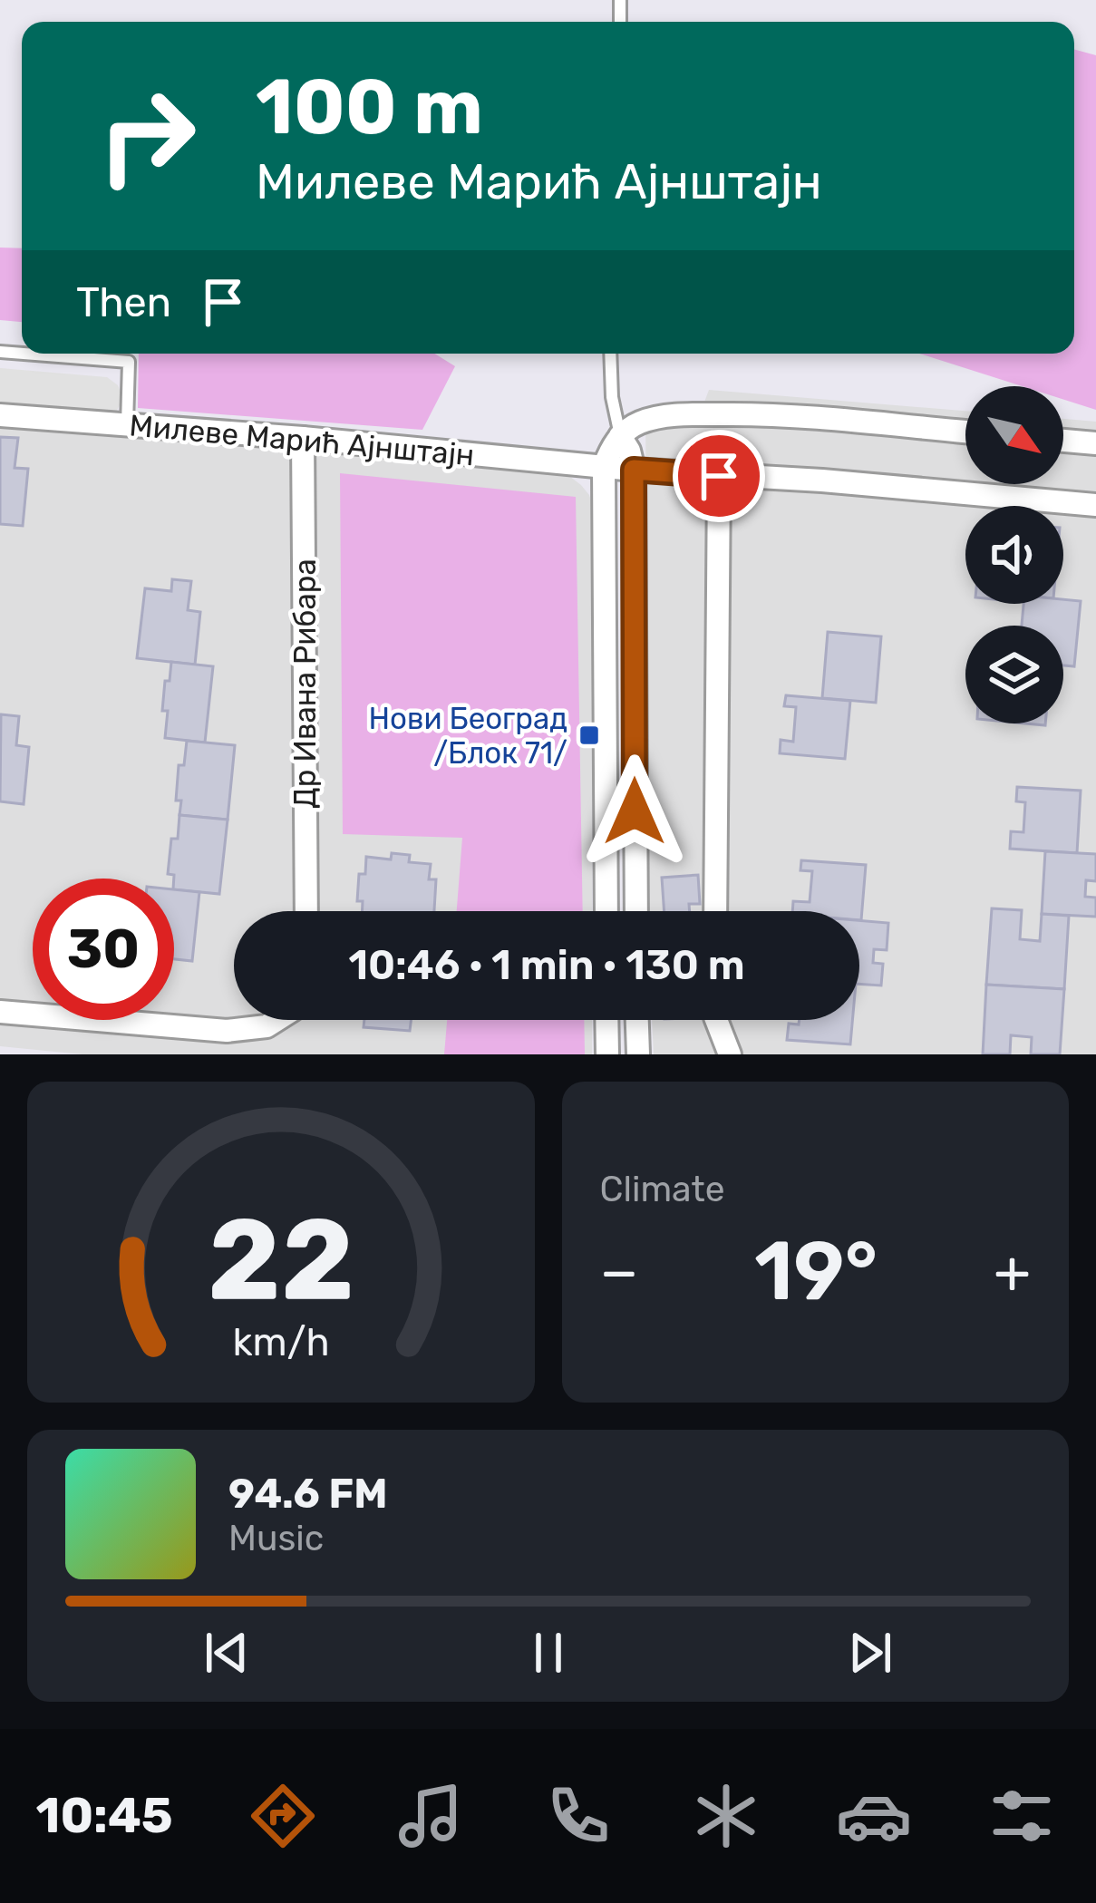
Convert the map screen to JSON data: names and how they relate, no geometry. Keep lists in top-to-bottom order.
{
  "streets": {
    "street": ["Милеве Марић Ајнштајн", "Др Ивана Рибара"]
  },
  "crossings": [
    ["Милеве Марић Ајнштајн", "Др Ивана Рибара"]
  ],
  "places": {
    "transit": ["Нови Београд /Блок 71/"]
  },
  "north": "bottom right",
  "page": {
    "turn": ["100 m", "Милеве Марић Ајнштајн"],
    "then": "Then",
    "limit": "30",
    "trip": "10:46 · 1 min · 130 m",
    "tile": "Climate",
    "heat": ["−", "19°", "+"],
    "song": ["94.6 FM", "Music"],
    "tabs": "10:45",
    "gauge": ["22", "km/h"]
  }
}
